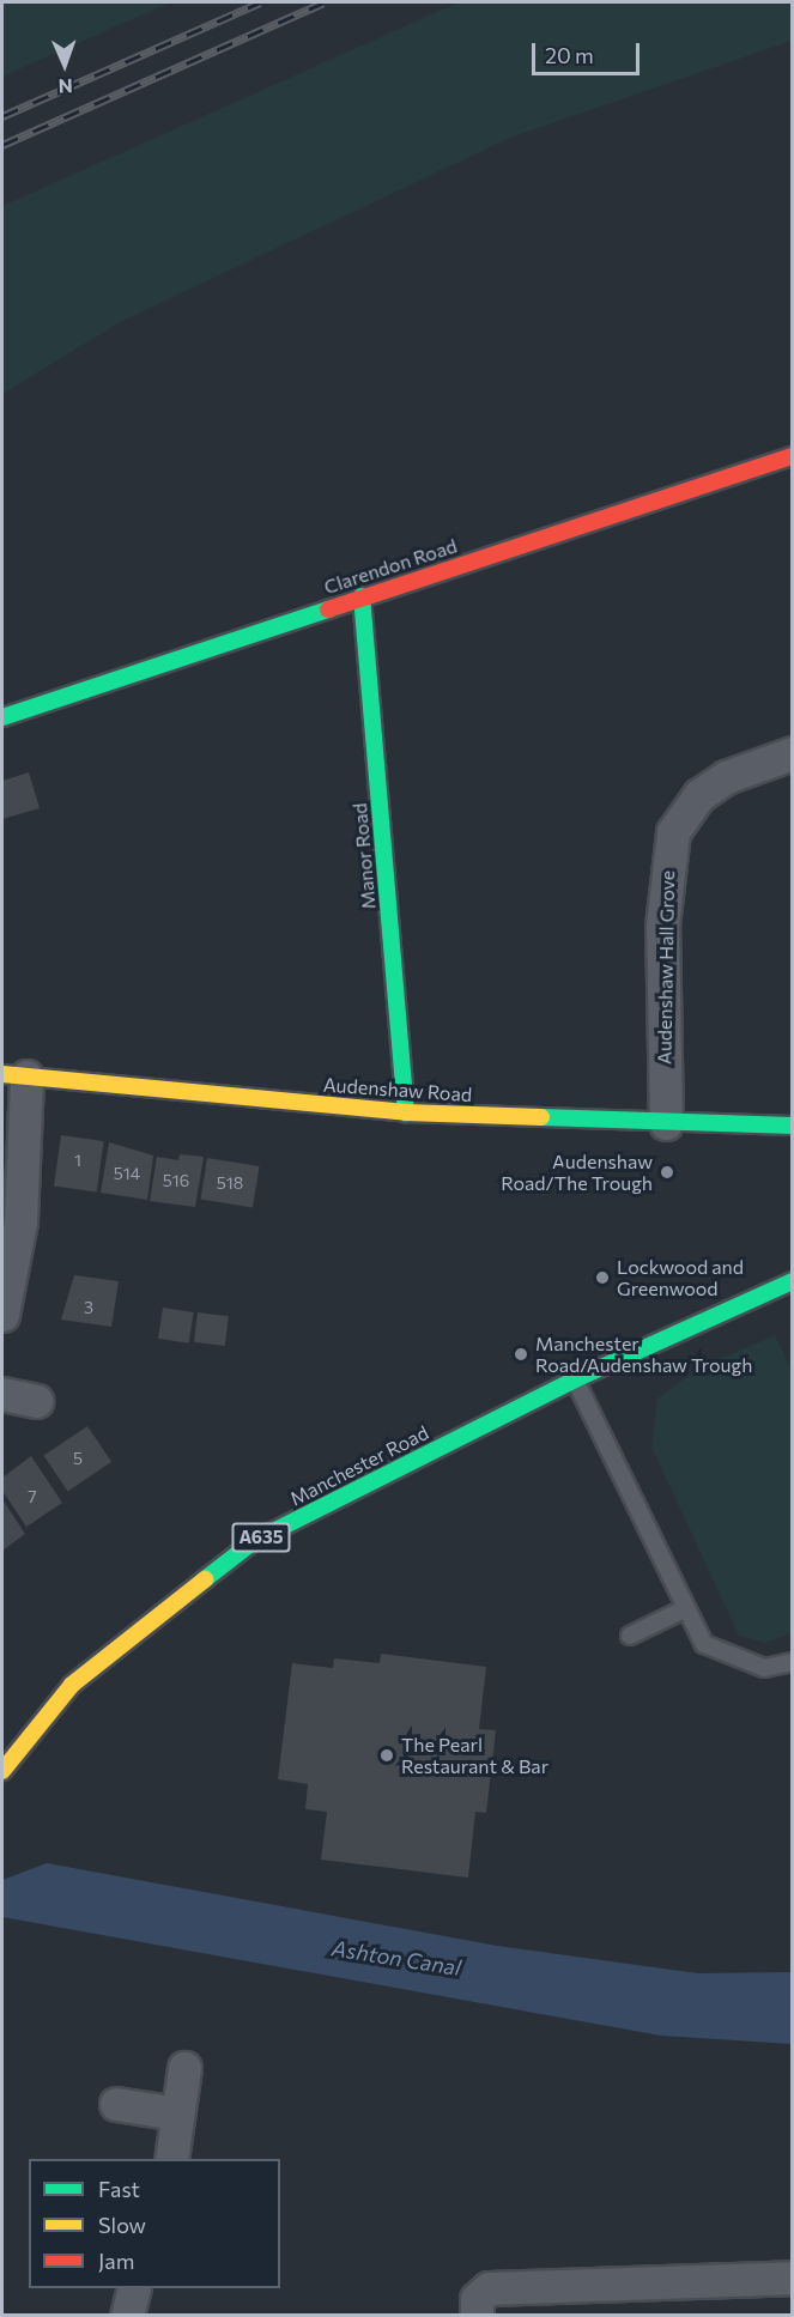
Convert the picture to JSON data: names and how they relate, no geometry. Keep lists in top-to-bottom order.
{
  "streets": {
    "main road": [
      "Clarendon Road",
      "Manor Road",
      "Audenshaw Road",
      "Manchester Road",
      "A635"
    ],
    "street": ["Audenshaw Hall Grove"]
  },
  "crossings": [
    ["Clarendon Road", "Manor Road"],
    ["Manor Road", "Audenshaw Road"],
    ["Audenshaw Hall Grove", "Audenshaw Road"]
  ],
  "water": ["Ashton Canal"],
  "places": [
    "Audenshaw Road/The Trough",
    "Lockwood and Greenwood",
    "Manchester Road/Audenshaw Trough",
    "The Pearl Restaurant & Bar"
  ],
  "house_numbers": [
    "1",
    "514",
    "516",
    "518",
    "3",
    "5",
    "7"
  ],
  "legend": ["Fast", "Slow", "Jam"],
  "scale_bar": "20 m",
  "north": "bottom"
}
